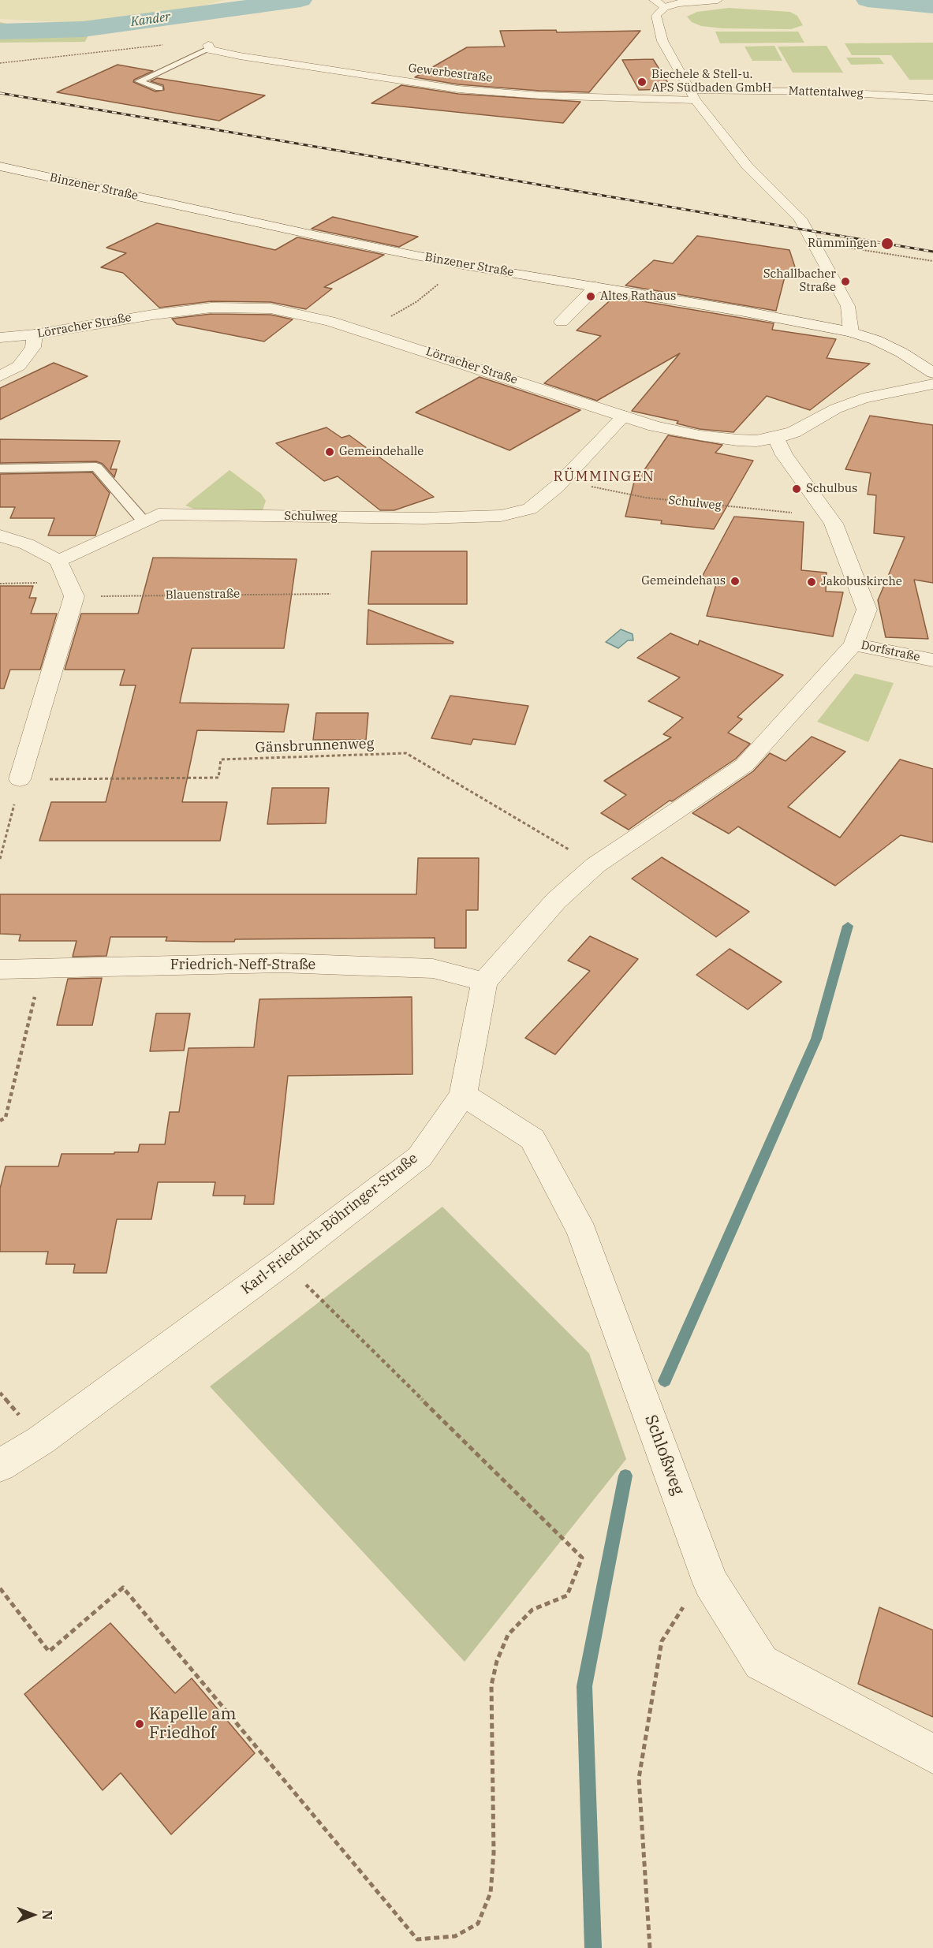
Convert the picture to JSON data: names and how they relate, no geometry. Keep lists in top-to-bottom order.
{
  "streets": {
    "street": [
      "Gewerbestraße",
      "Mattentalweg",
      "Binzener Straße",
      "Lörracher Straße",
      "Schulweg",
      "Dorfstraße",
      "Friedrich-Neff-Straße",
      "Karl-Friedrich-Böhringer-Straße",
      "Schloßweg"
    ],
    "path": ["Blauenstraße", "Gänsbrunnenweg"]
  },
  "crossings": [
    ["Gewerbestraße", "Mattentalweg"],
    ["Lörracher Straße", "Schulweg"],
    ["Lörracher Straße", "Dorfstraße"],
    ["Schulweg", "Dorfstraße"],
    ["Friedrich-Neff-Straße", "Karl-Friedrich-Böhringer-Straße"],
    ["Karl-Friedrich-Böhringer-Straße", "Schloßweg"]
  ],
  "districts": ["RÜMMINGEN"],
  "water": ["Kander"],
  "places": [
    "Biechele & Stell-u. APS Südbaden GmbH",
    "Rümmingen",
    "Schallbacher Straße",
    "Altes Rathaus",
    "Gemeindehalle",
    "Schulbus",
    "Gemeindehaus",
    "Jakobuskirche",
    "Kapelle am Friedhof"
  ],
  "north": "right"
}
